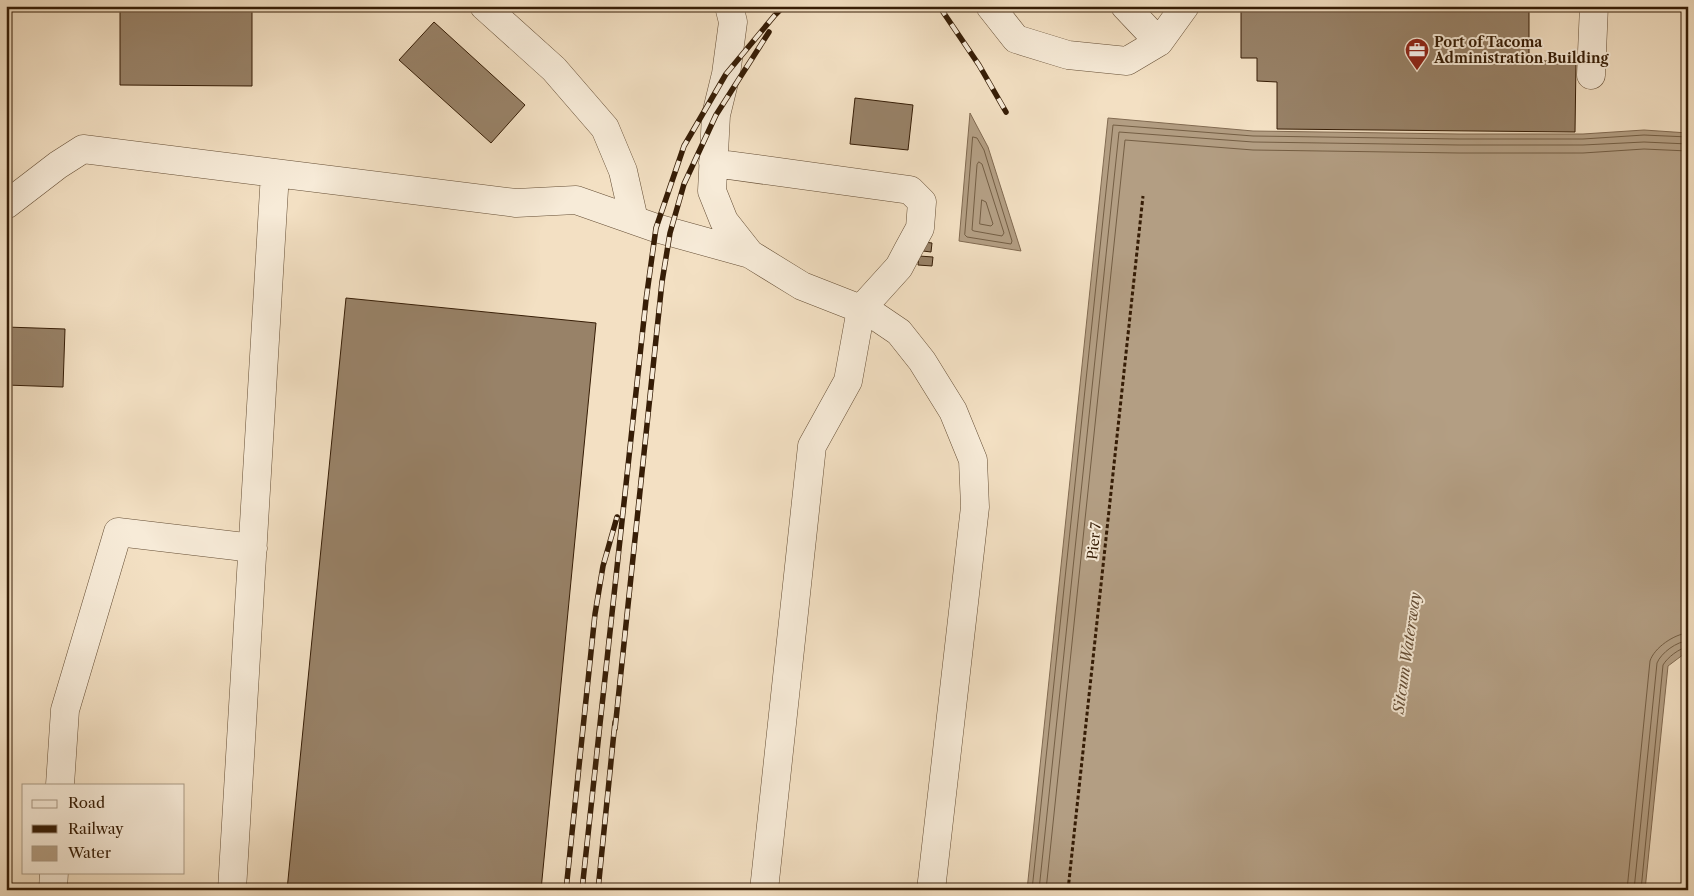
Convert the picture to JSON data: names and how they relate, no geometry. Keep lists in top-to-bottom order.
{
  "streets": {
    "path": ["Pier 7"]
  },
  "water": ["Sitcum Waterway"],
  "places": {
    "office": ["Port of Tacoma Administration Building"]
  },
  "legend": ["Road", "Railway", "Water"]
}
